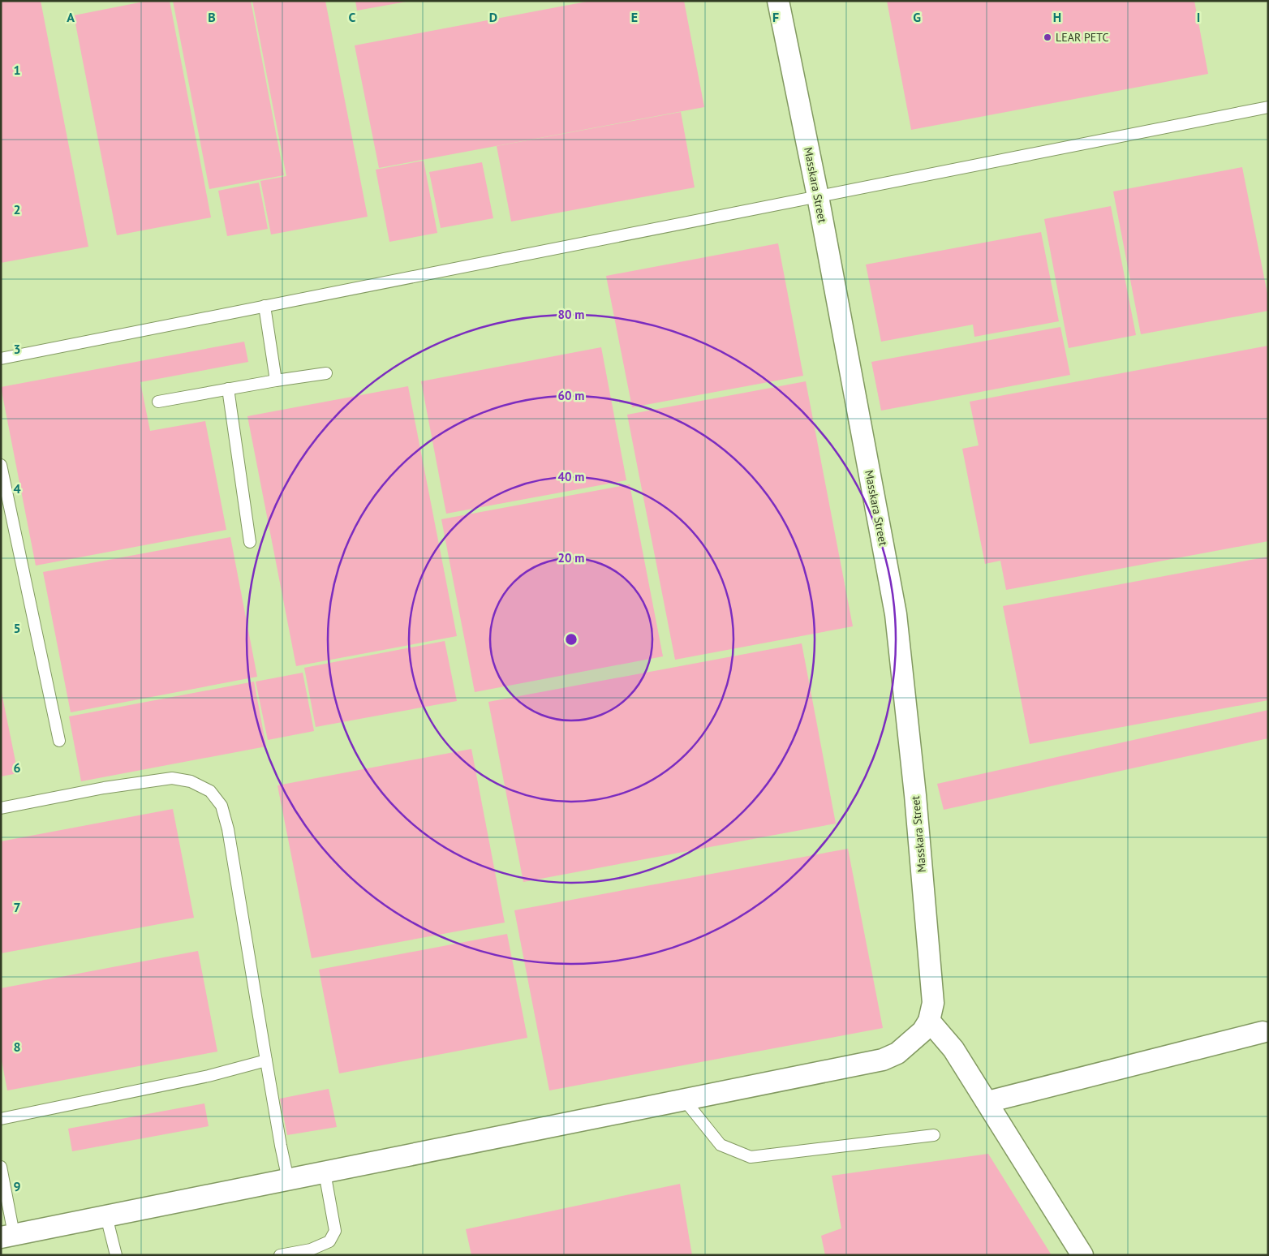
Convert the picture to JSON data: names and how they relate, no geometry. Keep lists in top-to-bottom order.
{
  "streets": {
    "street": ["Masskara Street"]
  },
  "places": ["LEAR PETC"],
  "grid": {
    "columns": [
      "A",
      "B",
      "C",
      "D",
      "E",
      "F",
      "G",
      "H",
      "I"
    ],
    "rows": [
      "1",
      "2",
      "3",
      "4",
      "5",
      "6",
      "7",
      "8",
      "9"
    ]
  },
  "rings": [
    "80 m",
    "60 m",
    "40 m",
    "20 m"
  ]
}
